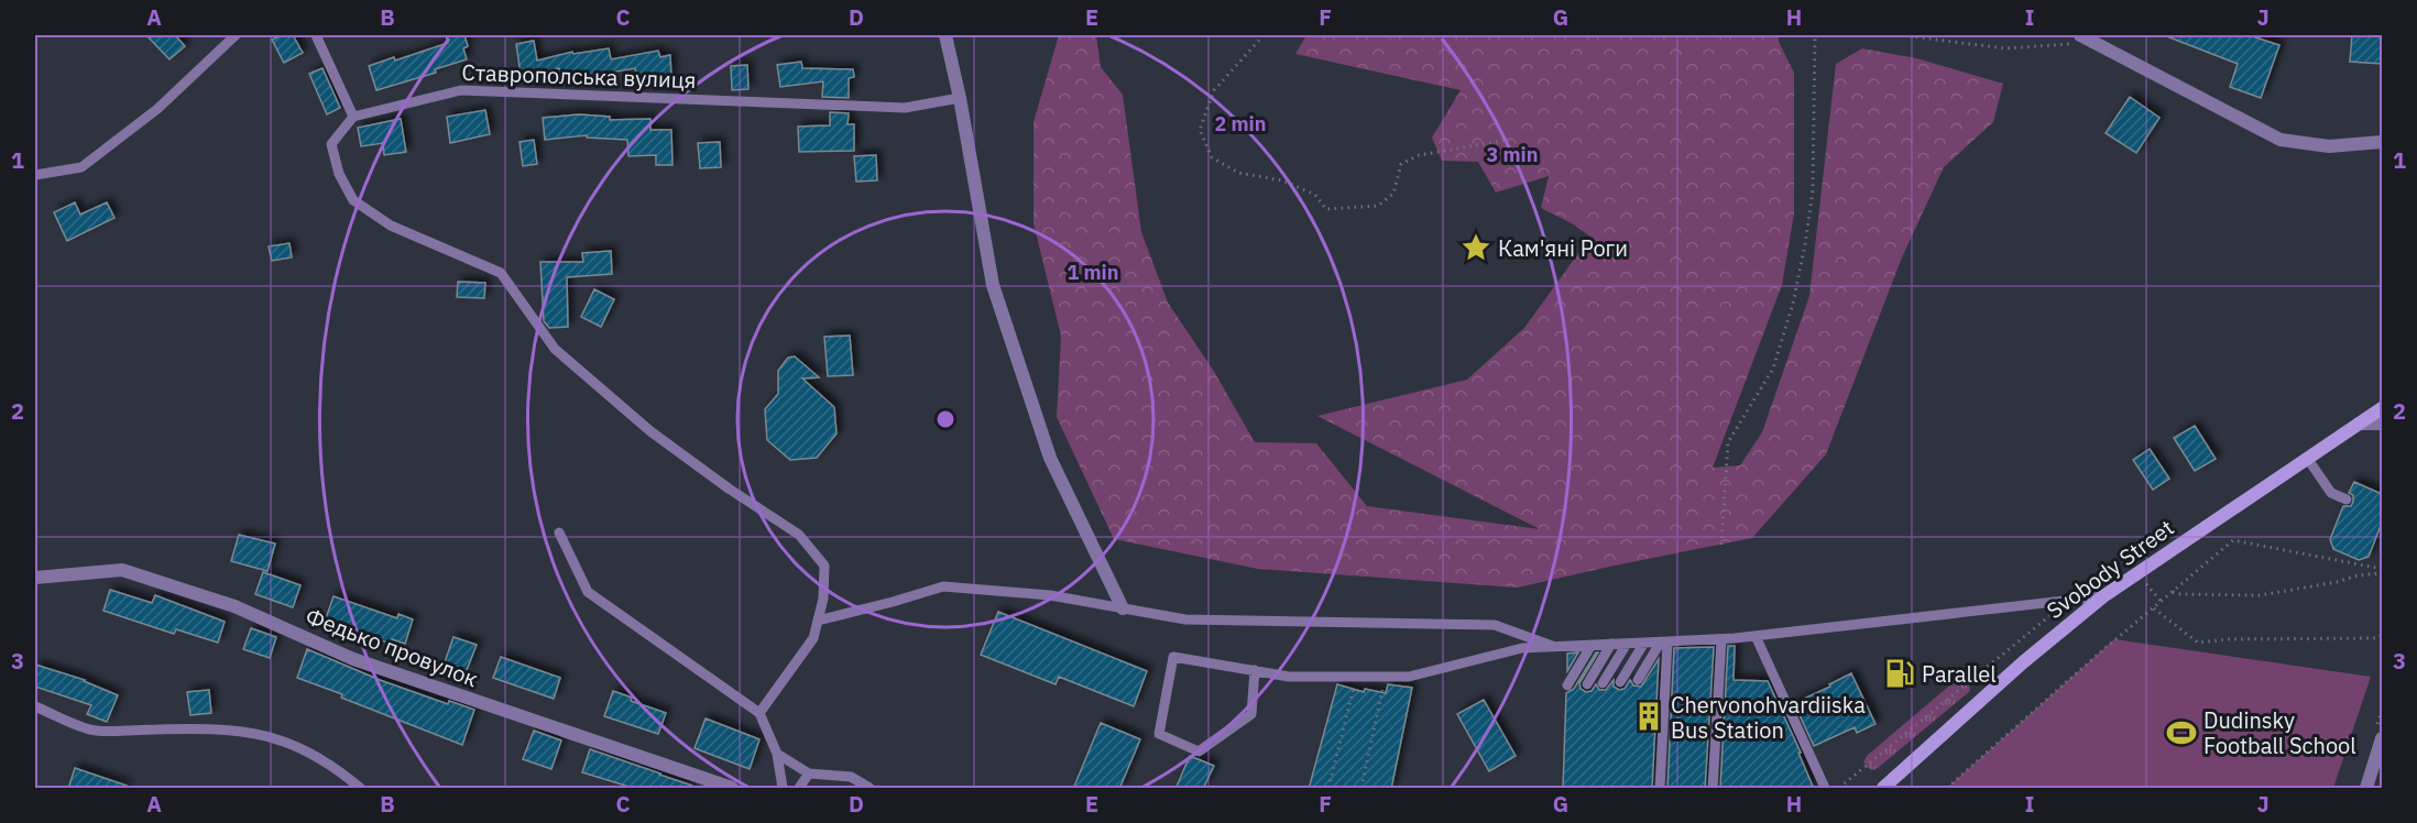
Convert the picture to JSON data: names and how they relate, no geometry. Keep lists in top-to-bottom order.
{
  "streets": {
    "main road": ["Svobody Street"],
    "street": ["Федько провулок"],
    "lane": ["Ставрополська вулиця"]
  },
  "places": {
    "place": ["Кам'яні Роги"],
    "fuel station": ["Parallel"],
    "building": ["Chervonohvardiiska Bus Station"],
    "sports": ["Dudinsky Football School"]
  },
  "grid": {
    "columns": [
      "A",
      "B",
      "C",
      "D",
      "E",
      "F",
      "G",
      "H",
      "I",
      "J"
    ],
    "rows": ["1", "2", "3"]
  },
  "rings": ["2 min", "3 min", "1 min"]
}
